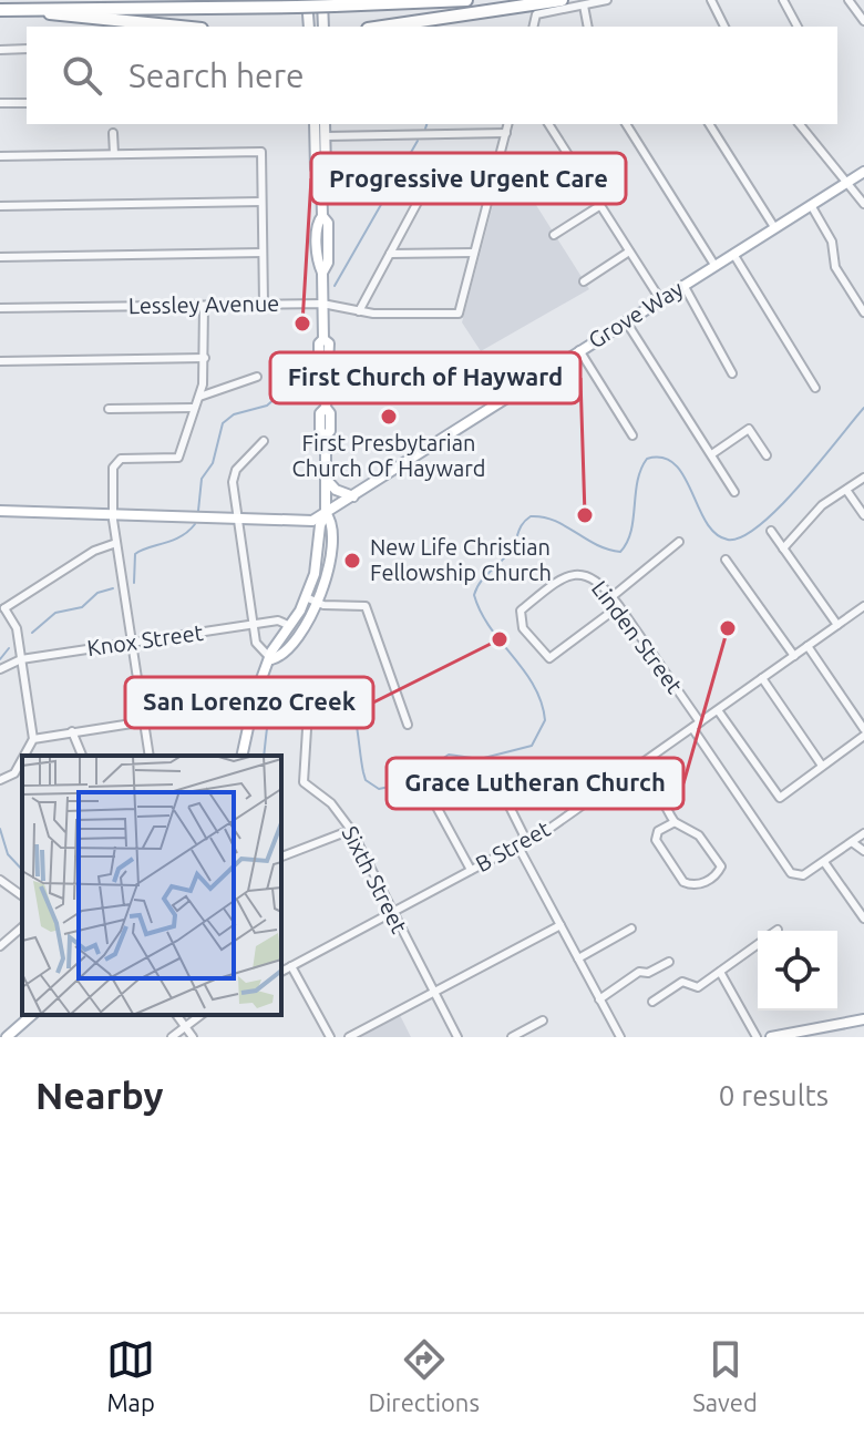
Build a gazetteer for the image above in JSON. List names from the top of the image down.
{
  "streets": {
    "main road": ["Grove Way"],
    "street": [
      "Lessley Avenue",
      "Linden Street",
      "Knox Street",
      "B Street",
      "Sixth Street"
    ]
  },
  "crossings": [
    ["Linden Street", "B Street"],
    ["B Street", "Sixth Street"]
  ],
  "places": [
    "Progressive Urgent Care",
    "First Presbytarian Church Of Hayward",
    "First Church of Hayward",
    "New Life Christian Fellowship Church",
    "Grace Lutheran Church",
    "San Lorenzo Creek"
  ],
  "page": {
    "search": "Search here",
    "heading": ["Nearby", "0 results"],
    "nav": ["Map", "Directions", "Saved"]
  }
}
